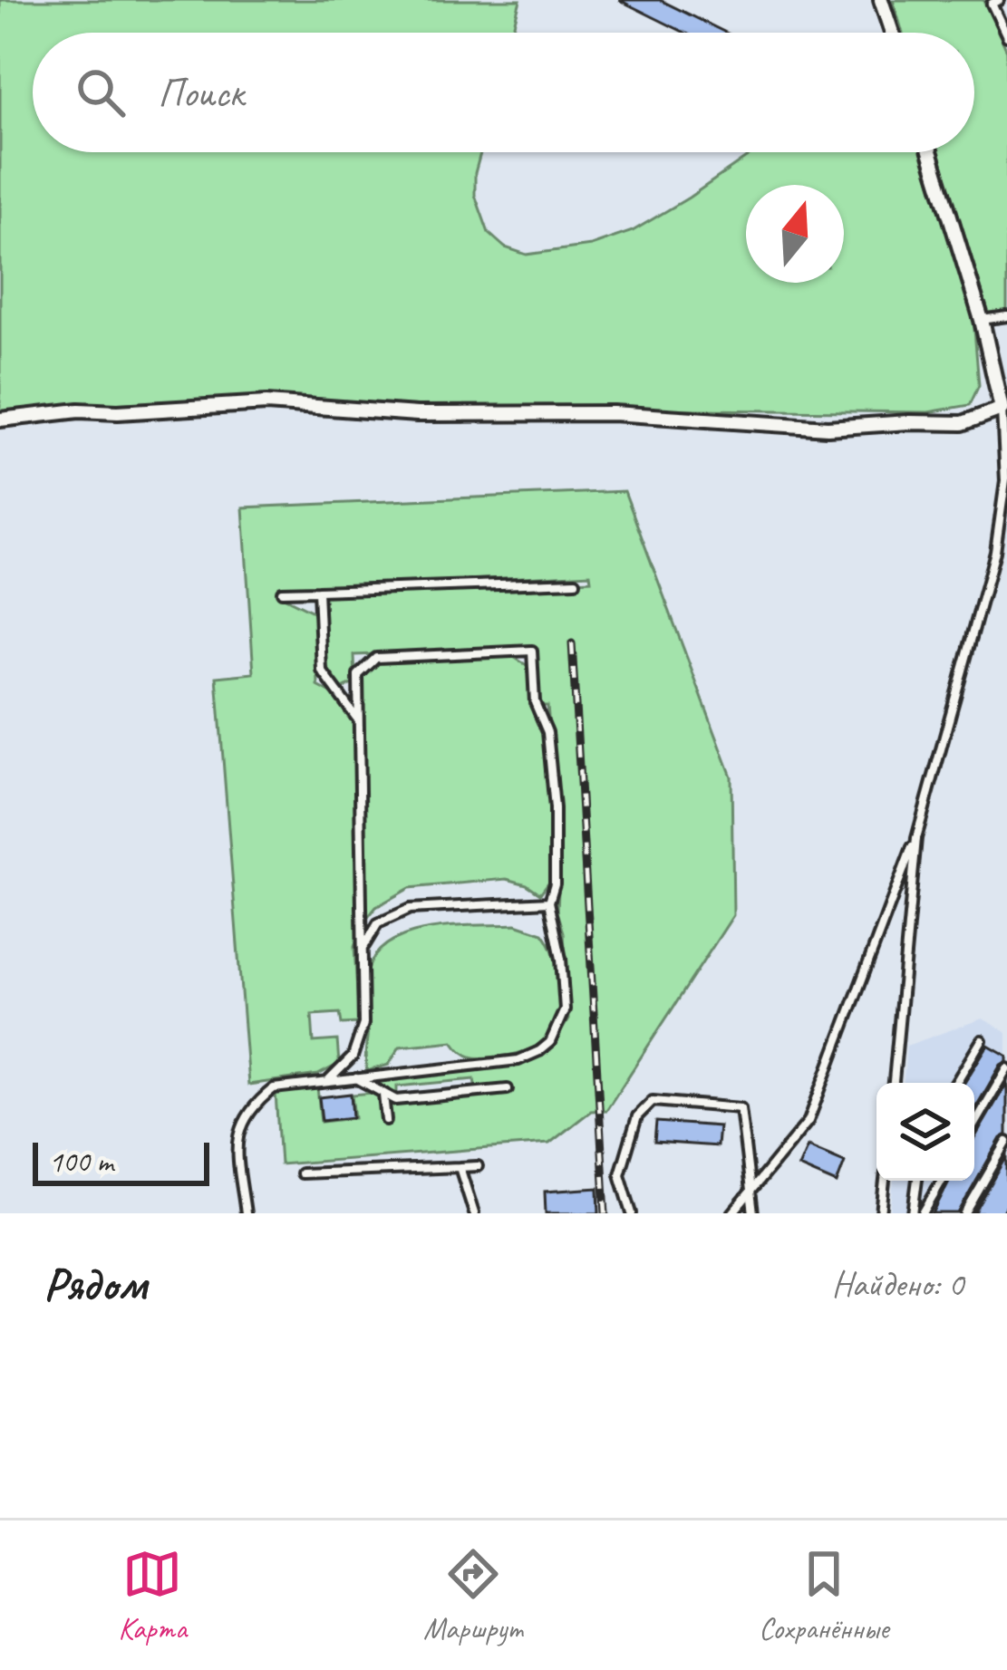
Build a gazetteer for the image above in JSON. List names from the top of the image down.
{
  "scale_bar": "100 m",
  "north": "top",
  "page": {
    "search": "Поиск",
    "scale": "100 m",
    "heading": ["Рядом", "Найдено: 0"],
    "nav": ["Карта", "Маршрут", "Сохранённые"]
  }
}
